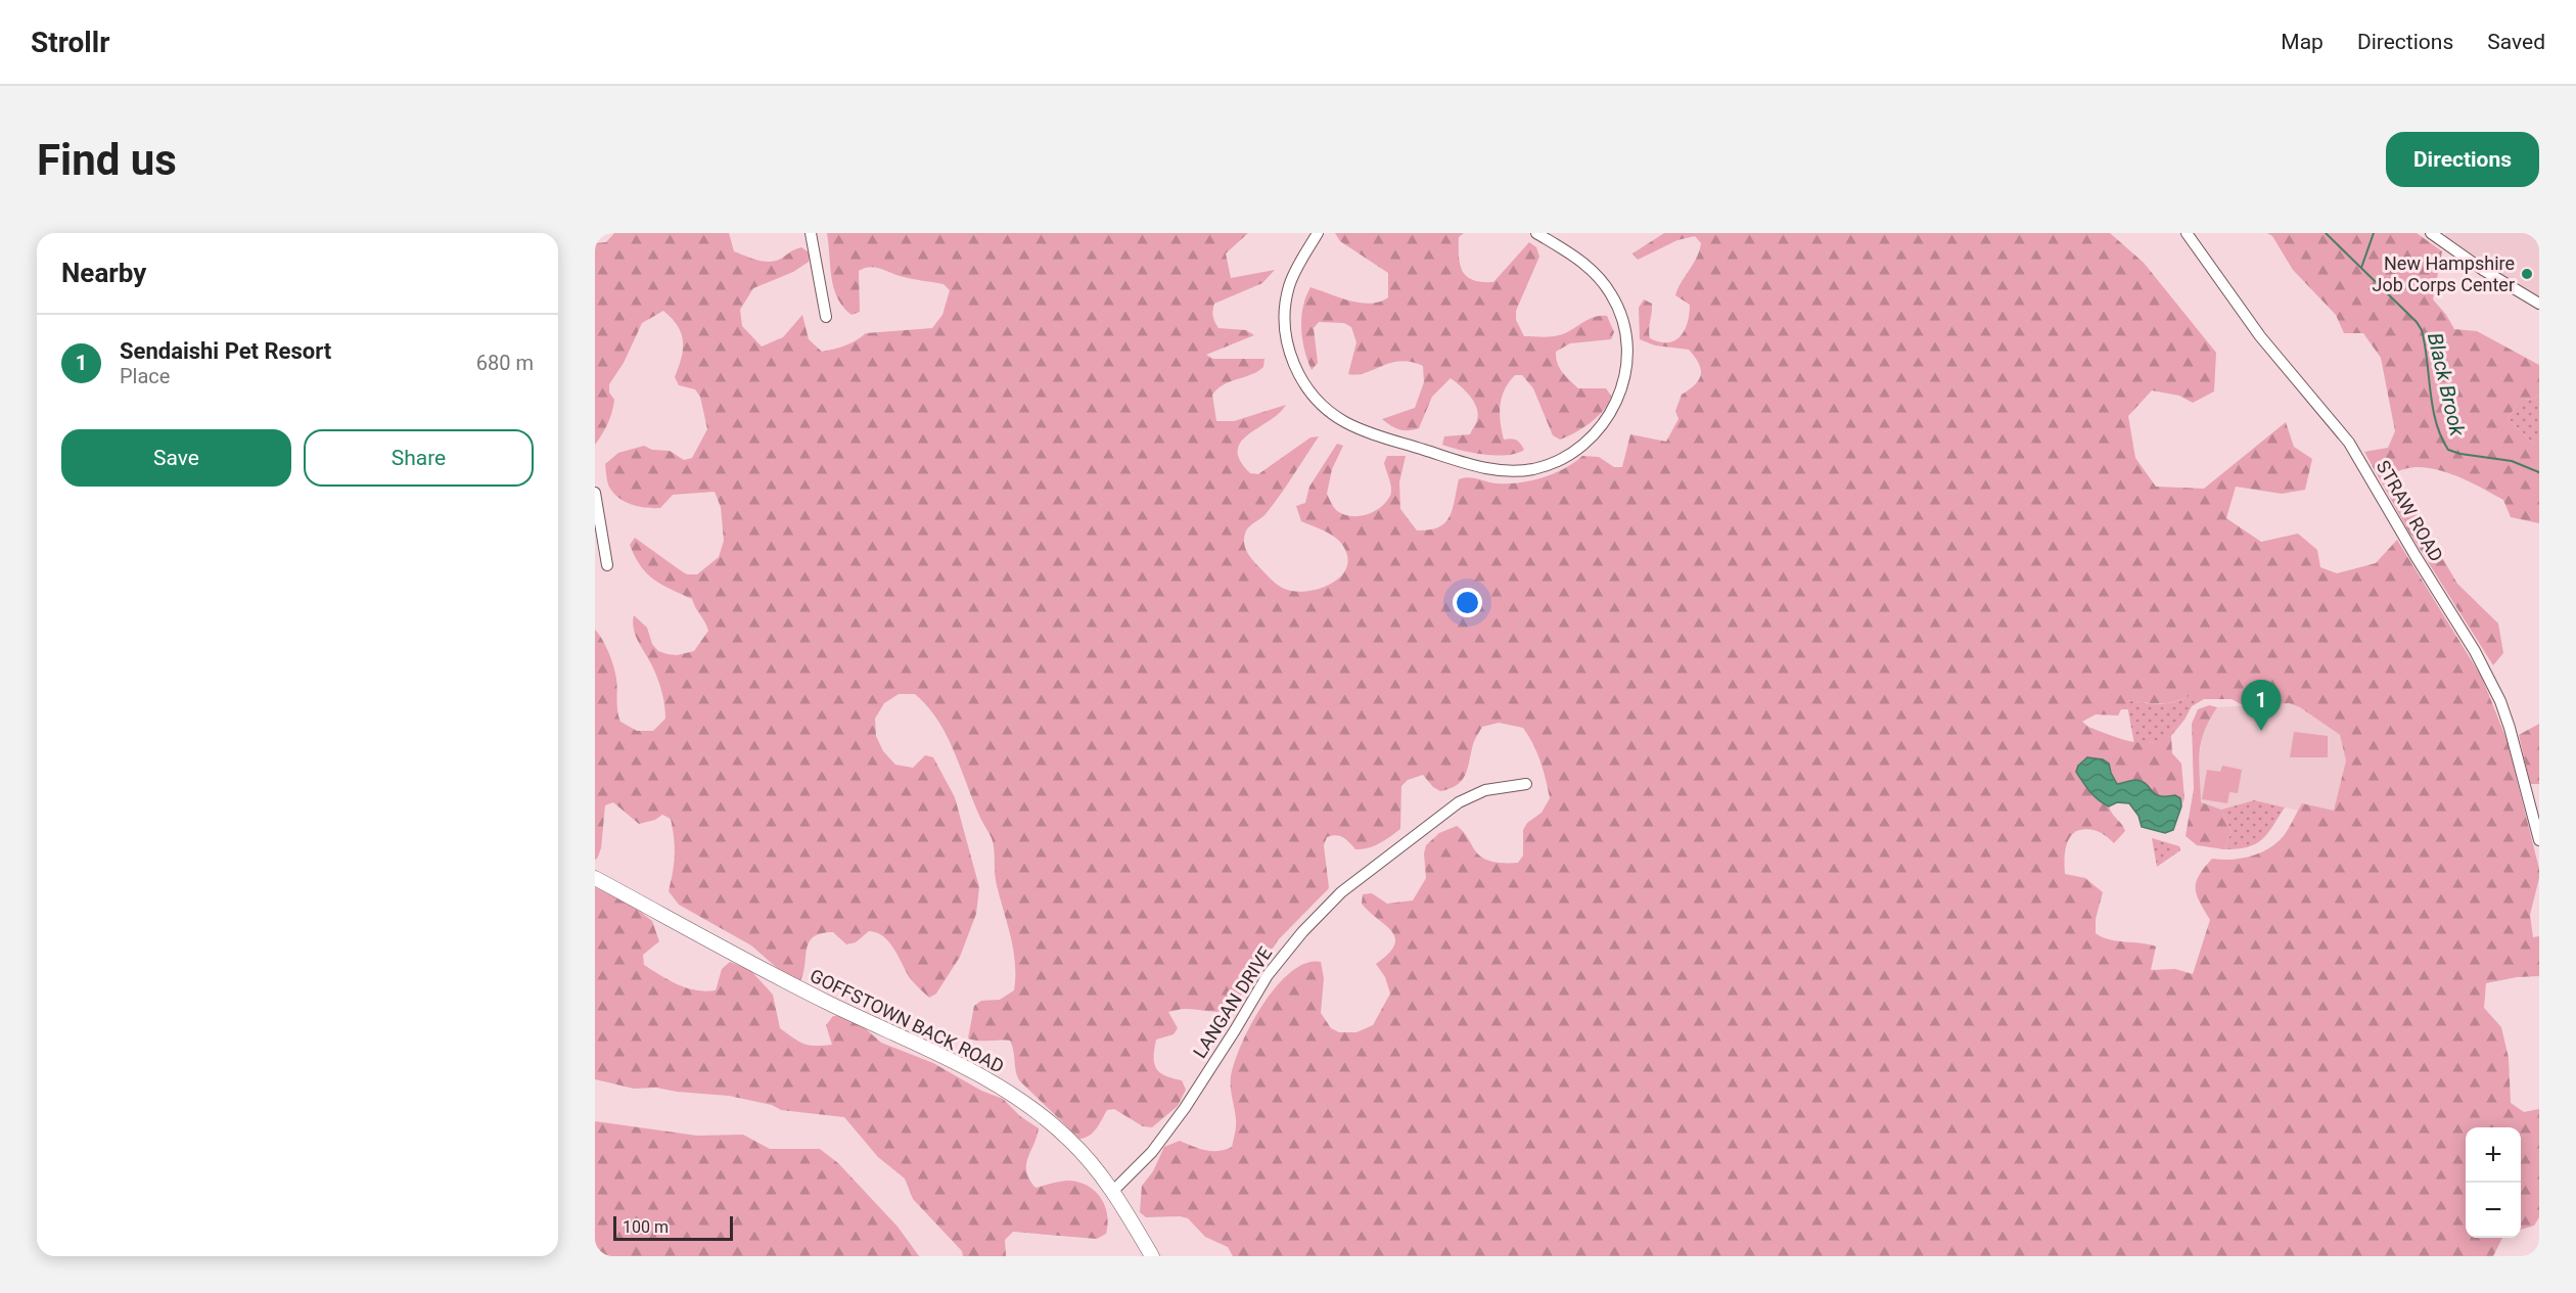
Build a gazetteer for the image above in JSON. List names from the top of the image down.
{
  "streets": {
    "main road": ["GOFFSTOWN BACK ROAD"],
    "street": ["STRAW ROAD", "LANGAN DRIVE"]
  },
  "crossings": [
    ["LANGAN DRIVE", "GOFFSTOWN BACK ROAD"]
  ],
  "water": ["Black Brook"],
  "places": ["New Hampshire Job Corps Center"],
  "scale_bar": "100 m",
  "page": {
    "header": "Strollr",
    "nav": ["Map", "Directions", "Saved"],
    "buttons": [
      "Directions",
      ["Save", "Share"]
    ],
    "title": "Find us",
    "heading": "Nearby",
    "list": [
      {
        "mark": "1",
        "name": "Sendaishi Pet Resort",
        "note": "Place",
        "value": "680 m"
      }
    ],
    "pins": "1",
    "map_buttons": ["+", "−"],
    "scale": "100 m"
  }
}
